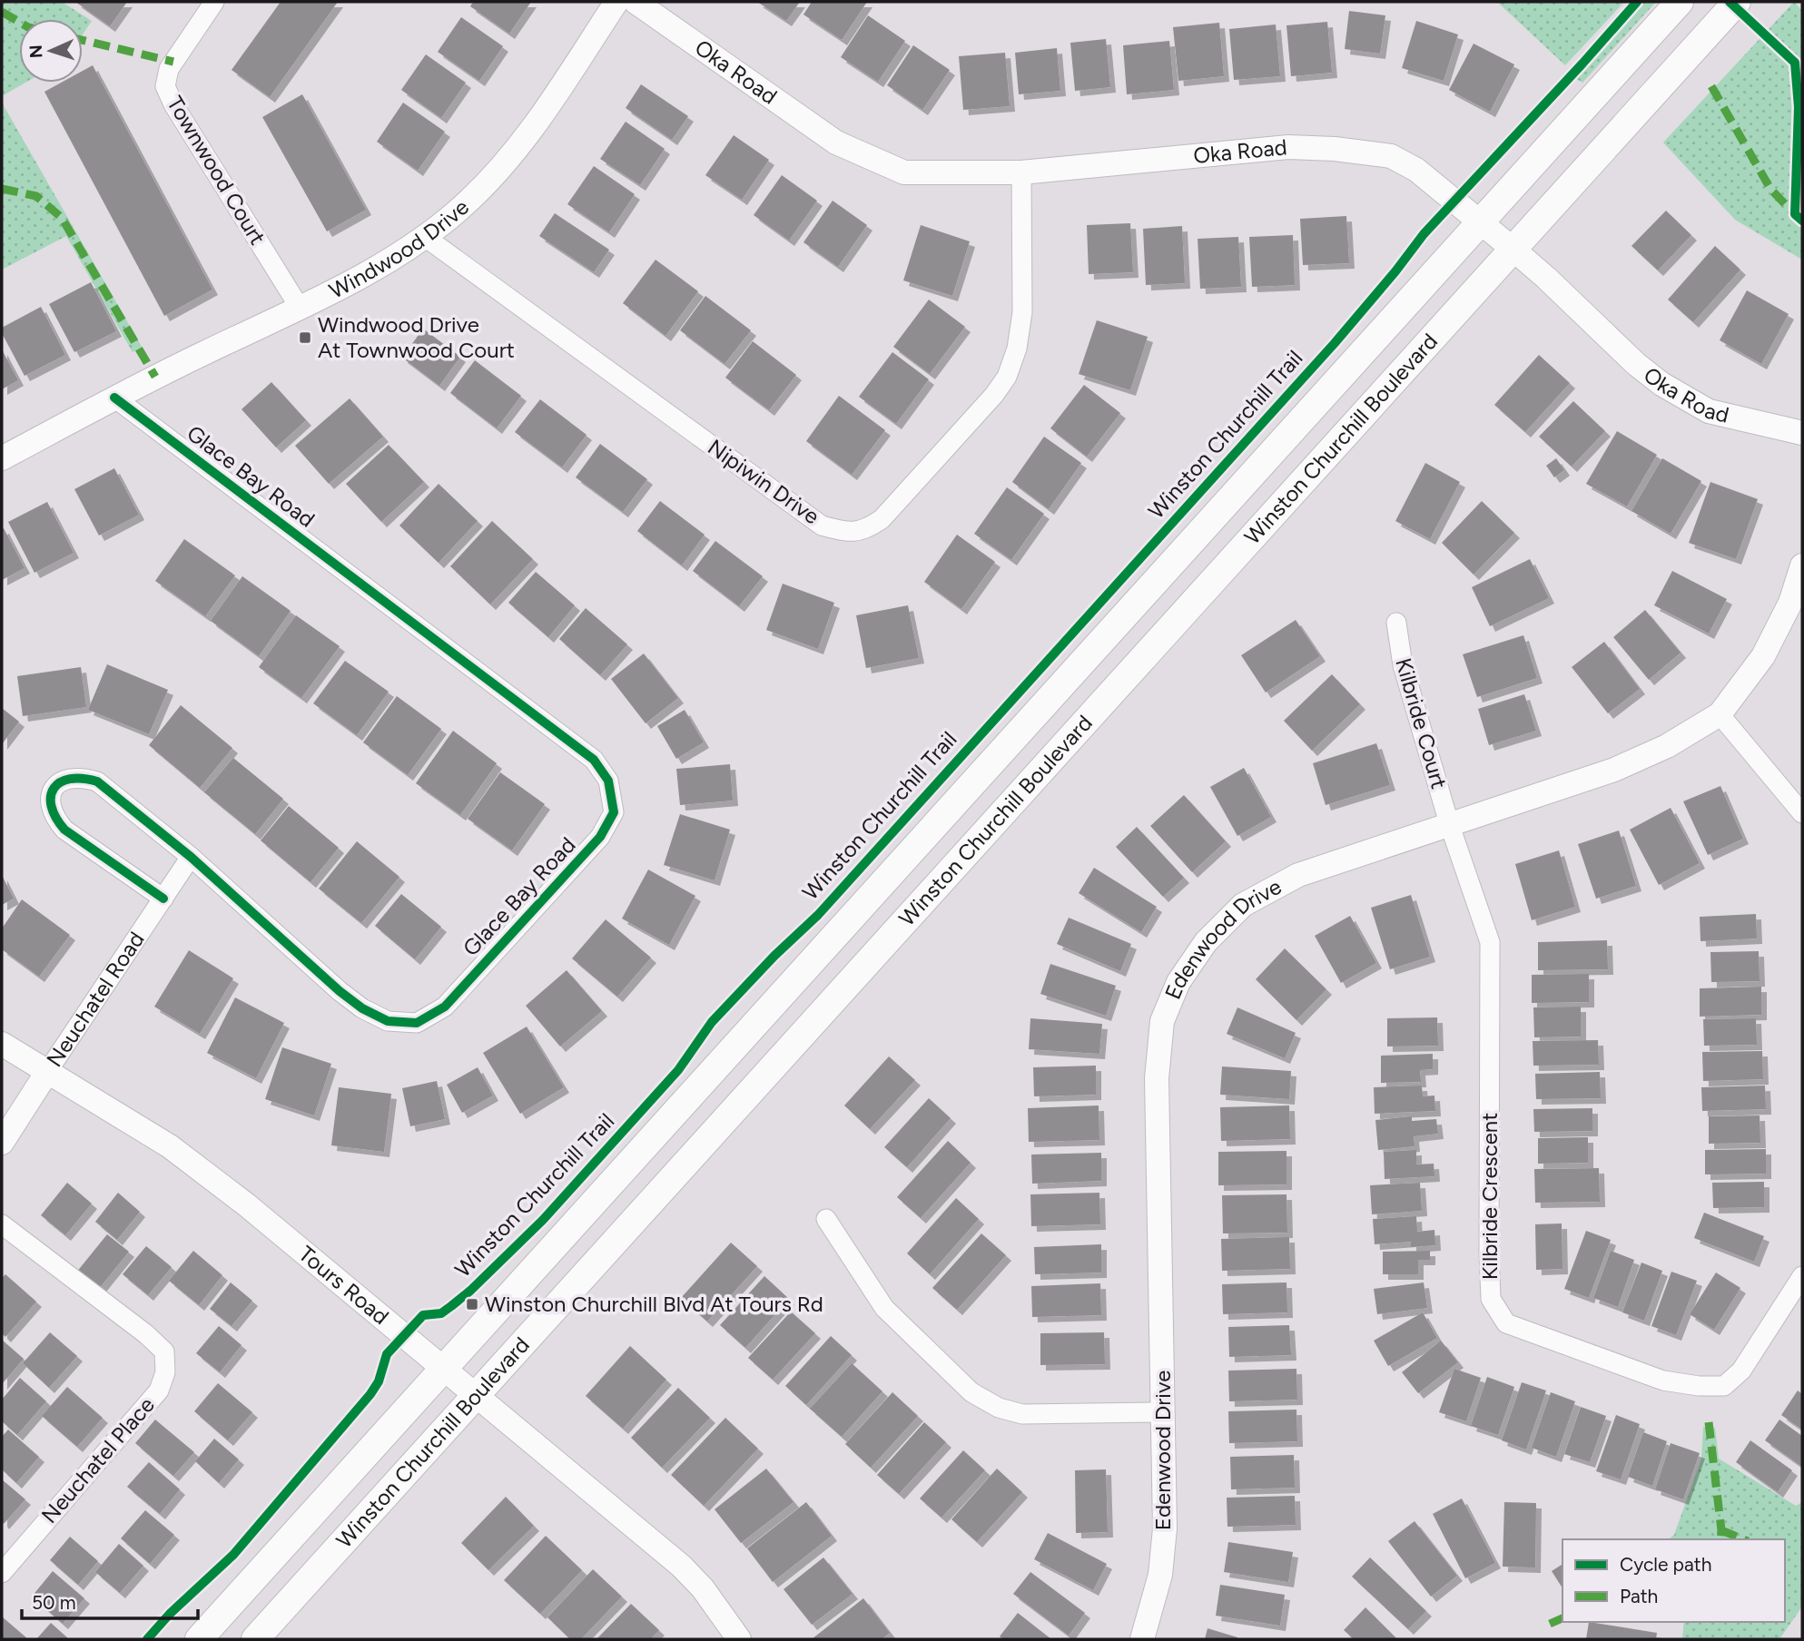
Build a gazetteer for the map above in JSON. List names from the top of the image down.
{
  "streets": {
    "main road": ["Winston Churchill Boulevard"],
    "street": [
      "Oka Road",
      "Townwood Court",
      "Windwood Drive",
      "Glace Bay Road",
      "Nipiwin Drive",
      "Kilbride Court",
      "Edenwood Drive",
      "Neuchatel Road",
      "Kilbride Crescent",
      "Tours Road",
      "Neuchatel Place"
    ],
    "cycle path": ["Winston Churchill Trail"]
  },
  "crossings": [
    ["Oka Road", "Winston Churchill Boulevard"],
    ["Oka Road", "Nipiwin Drive"],
    ["Townwood Court", "Windwood Drive"],
    ["Windwood Drive", "Glace Bay Road"],
    ["Windwood Drive", "Nipiwin Drive"],
    ["Winston Churchill Boulevard", "Tours Road"],
    ["Glace Bay Road", "Neuchatel Road"],
    ["Kilbride Court", "Edenwood Drive"],
    ["Kilbride Court", "Kilbride Crescent"],
    ["Edenwood Drive", "Kilbride Crescent"],
    ["Neuchatel Road", "Tours Road"]
  ],
  "places": {
    "transit": ["Windwood Drive At Townwood Court", "Winston Churchill Blvd At Tours Rd"]
  },
  "legend": ["Cycle path", "Path"],
  "scale_bar": "50 m",
  "north": "left"
}
